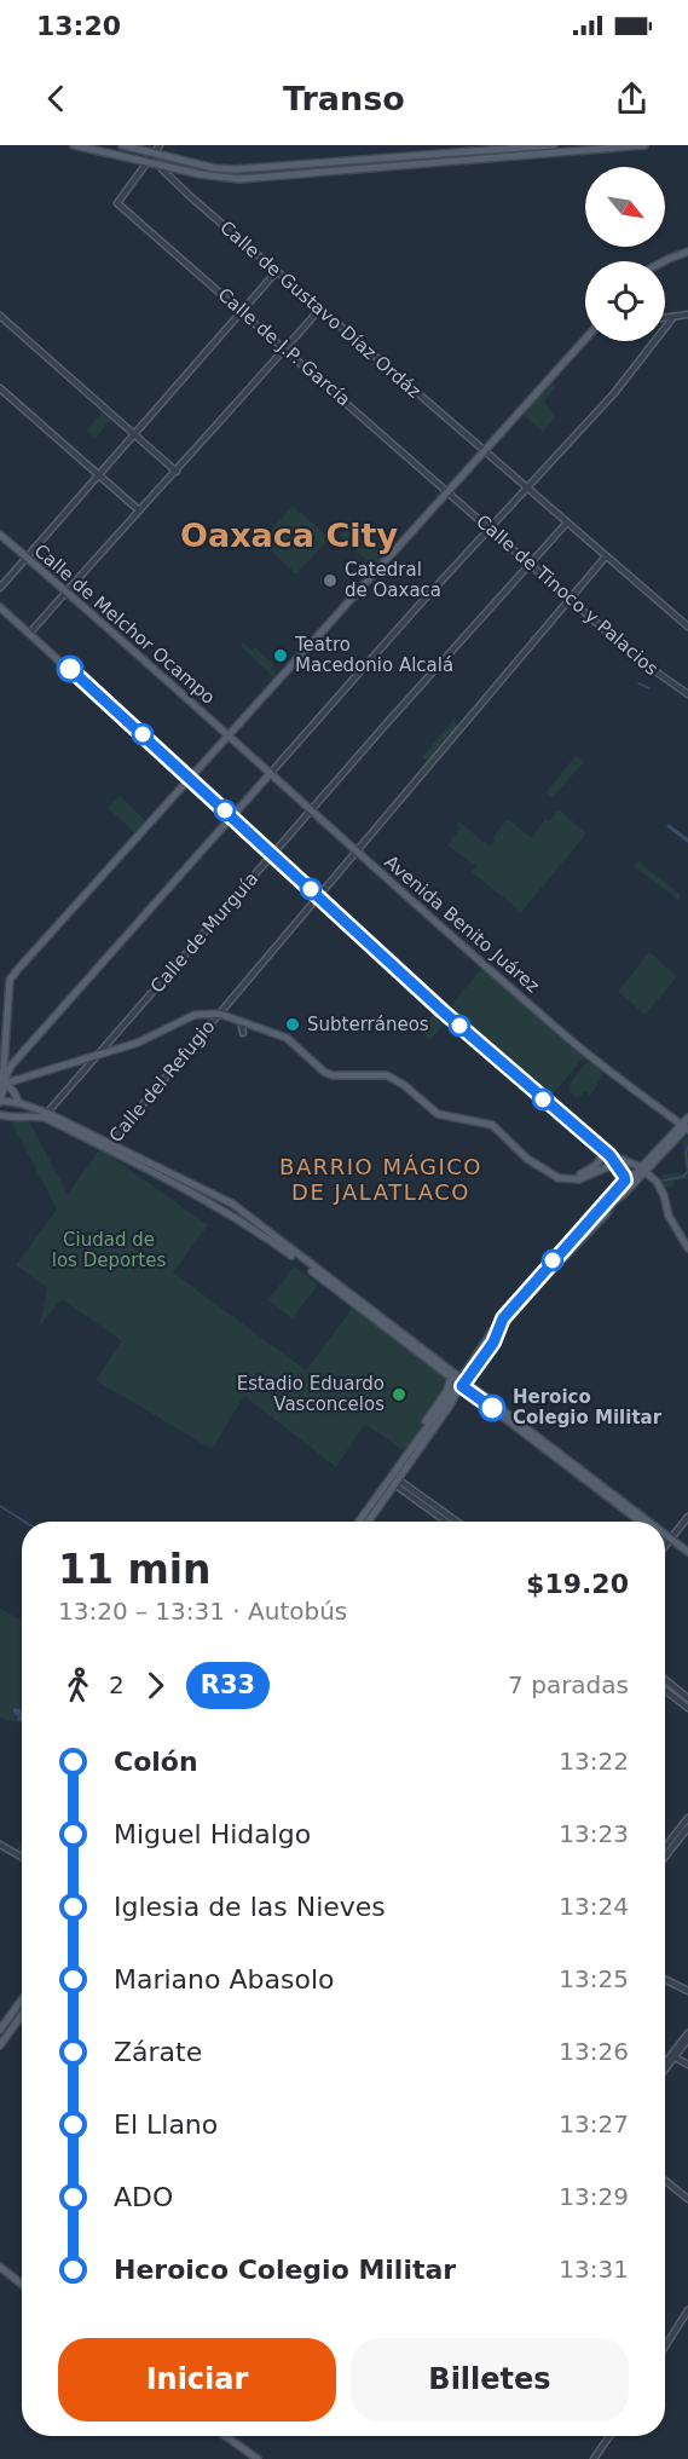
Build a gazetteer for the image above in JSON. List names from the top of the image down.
{
  "streets": {
    "main road": ["Calle de Melchor Ocampo", "Avenida Benito Juárez"],
    "street": [
      "Calle de Gustavo Díaz Ordáz",
      "Calle de J.P. García",
      "Calle de Tinoco y Palacios",
      "Calle de Murguía",
      "Calle del Refugio"
    ]
  },
  "crossings": [
    ["Calle de Gustavo Díaz Ordáz", "Calle de Murguía"],
    ["Calle de Gustavo Díaz Ordáz", "Calle del Refugio"],
    ["Calle de J.P. García", "Calle de Tinoco y Palacios"],
    ["Calle de Tinoco y Palacios", "Calle de Murguía"],
    ["Calle de Tinoco y Palacios", "Calle del Refugio"],
    ["Calle de Melchor Ocampo", "Avenida Benito Juárez"],
    ["Avenida Benito Juárez", "Calle de Murguía"],
    ["Avenida Benito Juárez", "Calle del Refugio"]
  ],
  "districts": ["Oaxaca City", "BARRIO MÁGICO DE JALATLACO"],
  "parks": ["Ciudad de los Deportes"],
  "places": [
    "Catedral de Oaxaca",
    "Teatro Macedonio Alcalá",
    "Subterráneos",
    "Estadio Eduardo Vasconcelos",
    "Heroico Colegio Militar"
  ],
  "lines": ["bus line R33"],
  "north": "bottom right",
  "page": {
    "status": "13:20",
    "header": "Transo",
    "heading": ["11 min", "13:20 – 13:31 · Autobús", "$19.20"],
    "legs": ["2", "R33", "7 paradas"],
    "list": [
      {
        "name": "Colón",
        "value": "13:22"
      },
      {
        "name": "Miguel Hidalgo",
        "value": "13:23"
      },
      {
        "name": "Iglesia de las Nieves",
        "value": "13:24"
      },
      {
        "name": "Mariano Abasolo",
        "value": "13:25"
      },
      {
        "name": "Zárate",
        "value": "13:26"
      },
      {
        "name": "El Llano",
        "value": "13:27"
      },
      {
        "name": "ADO",
        "value": "13:29"
      },
      {
        "name": "Heroico Colegio Militar",
        "value": "13:31"
      }
    ],
    "buttons": ["Iniciar", "Billetes"]
  }
}
